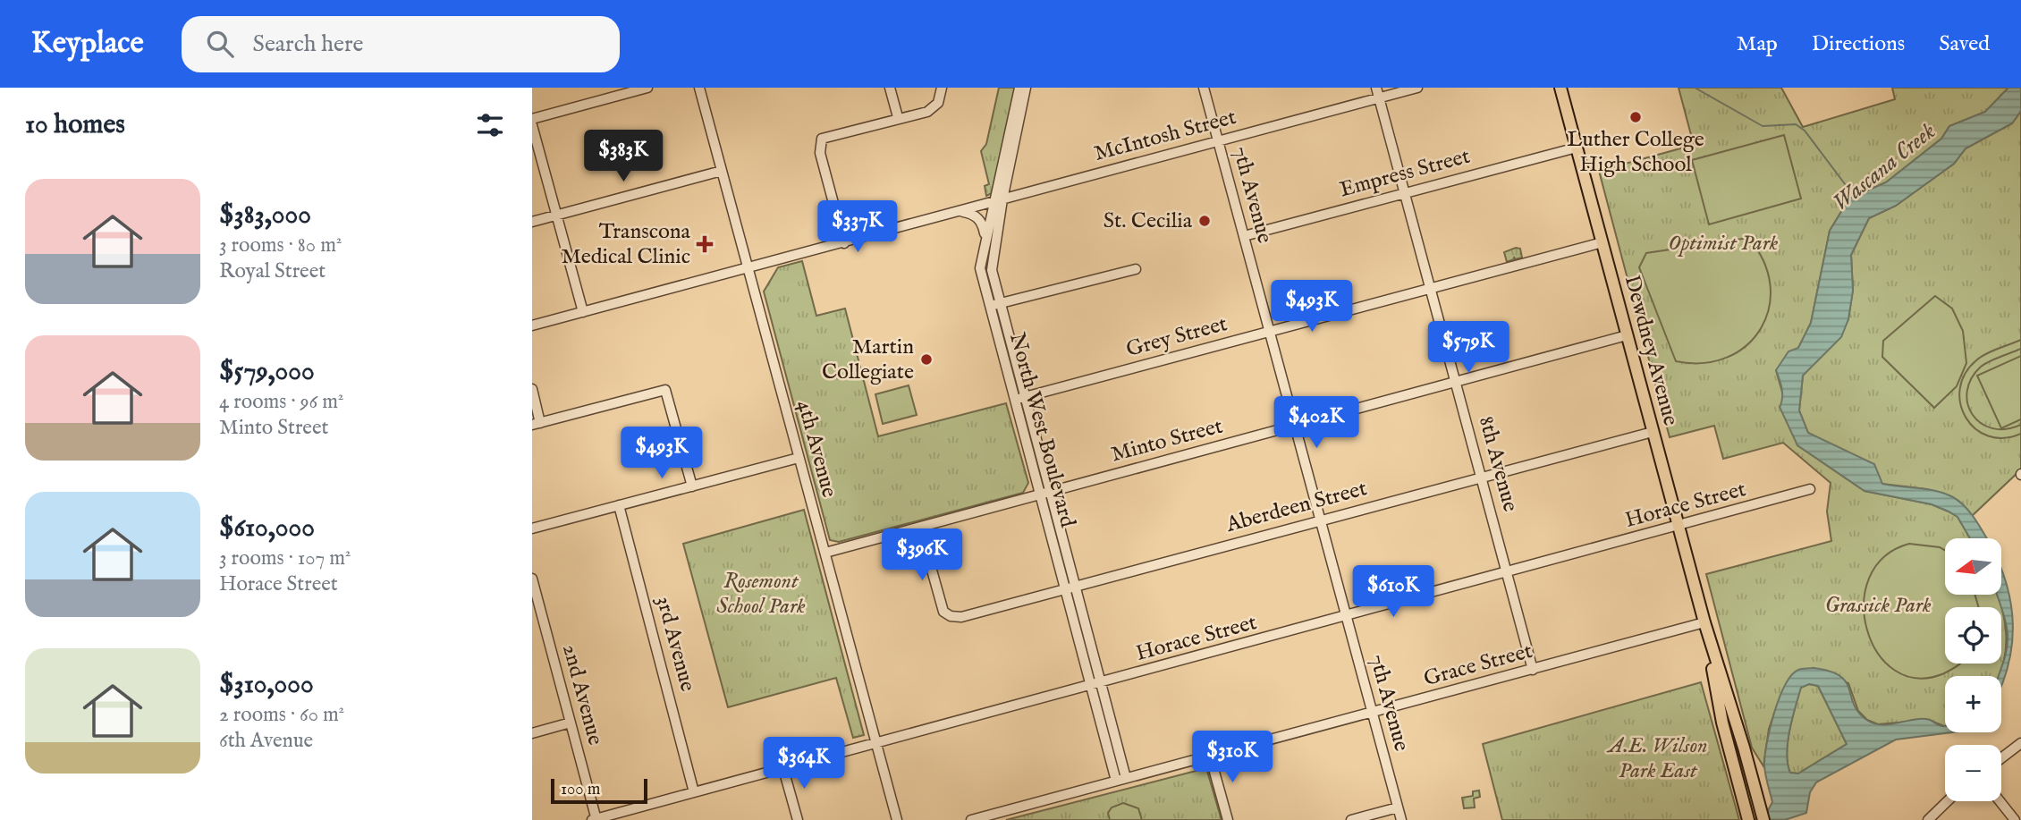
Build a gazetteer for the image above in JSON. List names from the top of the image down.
{
  "streets": {
    "main road": ["Dewdney Avenue"],
    "street": [
      "McIntosh Street",
      "Empress Street",
      "7th Avenue",
      "Grey Street",
      "North West Boulevard",
      "Minto Street",
      "4th Avenue",
      "8th Avenue",
      "Horace Street",
      "Aberdeen Street",
      "3rd Avenue",
      "Grace Street",
      "2nd Avenue"
    ]
  },
  "crossings": [
    ["McIntosh Street", "7th Avenue"],
    ["McIntosh Street", "North West Boulevard"],
    ["McIntosh Street", "4th Avenue"],
    ["McIntosh Street", "8th Avenue"],
    ["Empress Street", "7th Avenue"],
    ["Empress Street", "Dewdney Avenue"],
    ["Empress Street", "8th Avenue"],
    ["7th Avenue", "Grey Street"],
    ["7th Avenue", "Minto Street"],
    ["7th Avenue", "Horace Street"],
    ["7th Avenue", "Aberdeen Street"],
    ["7th Avenue", "Grace Street"],
    ["Grey Street", "Dewdney Avenue"],
    ["Grey Street", "North West Boulevard"],
    ["Grey Street", "8th Avenue"],
    ["Dewdney Avenue", "Minto Street"],
    ["Dewdney Avenue", "Horace Street"],
    ["Dewdney Avenue", "Aberdeen Street"],
    ["Dewdney Avenue", "Grace Street"],
    ["North West Boulevard", "Minto Street"],
    ["North West Boulevard", "Horace Street"],
    ["North West Boulevard", "Aberdeen Street"],
    ["North West Boulevard", "Grace Street"],
    ["Minto Street", "4th Avenue"],
    ["Minto Street", "8th Avenue"],
    ["Minto Street", "Aberdeen Street"],
    ["4th Avenue", "Horace Street"],
    ["8th Avenue", "Horace Street"],
    ["8th Avenue", "Aberdeen Street"],
    ["8th Avenue", "Grace Street"],
    ["Horace Street", "3rd Avenue"],
    ["Horace Street", "2nd Avenue"]
  ],
  "water": ["Wascana Creek"],
  "parks": [
    "Optimist Park",
    "Rosemont School Park",
    "Grassick Park",
    "A.E. Wilson Park East"
  ],
  "places": {
    "other": ["Luther College High School", "St. Cecilia", "Martin Collegiate"],
    "health": ["Transcona Medical Clinic"]
  },
  "scale_bar": "100 m",
  "north": "left",
  "page": {
    "header": "Keyplace",
    "search": "Search here",
    "nav": ["Map", "Directions", "Saved"],
    "heading": "10 homes",
    "price": [
      "$383K",
      "$337K",
      "$493K",
      "$579K",
      "$402K",
      "$493K",
      "$396K",
      "$610K",
      "$310K",
      "$364K"
    ],
    "list": [
      {
        "name": "$383,000",
        "note": "3 rooms · 80 m² · Royal Street"
      },
      {
        "name": "$579,000",
        "note": "4 rooms · 96 m² · Minto Street"
      },
      {
        "name": "$610,000",
        "note": "3 rooms · 107 m² · Horace Street"
      },
      {
        "name": "$310,000",
        "note": "2 rooms · 60 m² · 6th Avenue"
      }
    ],
    "map_buttons": ["+", "−"],
    "scale": "100 m"
  }
}
